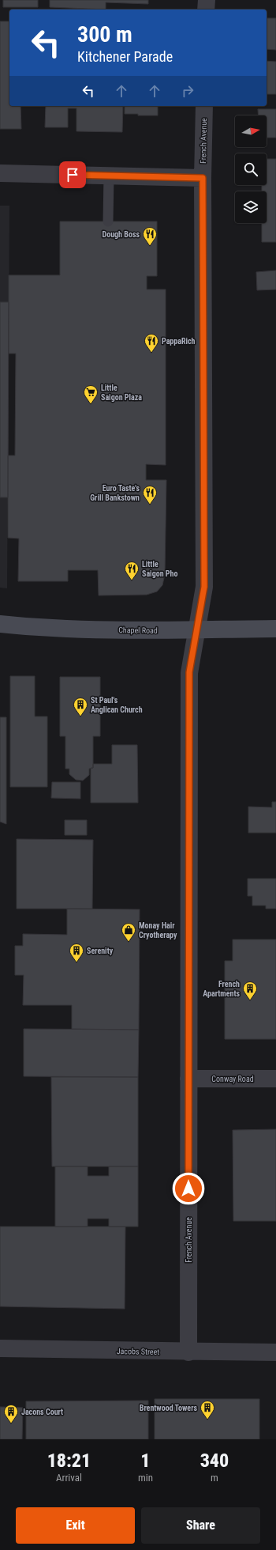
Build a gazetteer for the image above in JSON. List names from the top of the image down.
{
  "streets": {
    "main road": ["Chapel Road"],
    "street": ["French Avenue", "Conway Road", "Jacobs Street"]
  },
  "crossings": [
    ["French Avenue", "Chapel Road"],
    ["French Avenue", "Conway Road"],
    ["French Avenue", "Jacobs Street"]
  ],
  "places": {
    "restaurant": [
      "Dough Boss",
      "PappaRich",
      "Euro Taste's Grill Bankstown",
      "Little Saigon Pho"
    ],
    "supermarket": ["Little Saigon Plaza"],
    "building": [
      "St Paul's Anglican Church",
      "Serenity",
      "French Apartments",
      "Brentwood Towers",
      "Jacons Court"
    ],
    "shop": ["Monay Hair Cryotherapy"]
  },
  "north": "right",
  "page": {
    "turn": ["300 m", "Kitchener Parade"],
    "eta": [
      "18:21",
      "Arrival",
      "1",
      "min",
      "340",
      "m"
    ],
    "buttons": ["Exit", "Share"]
  }
}
